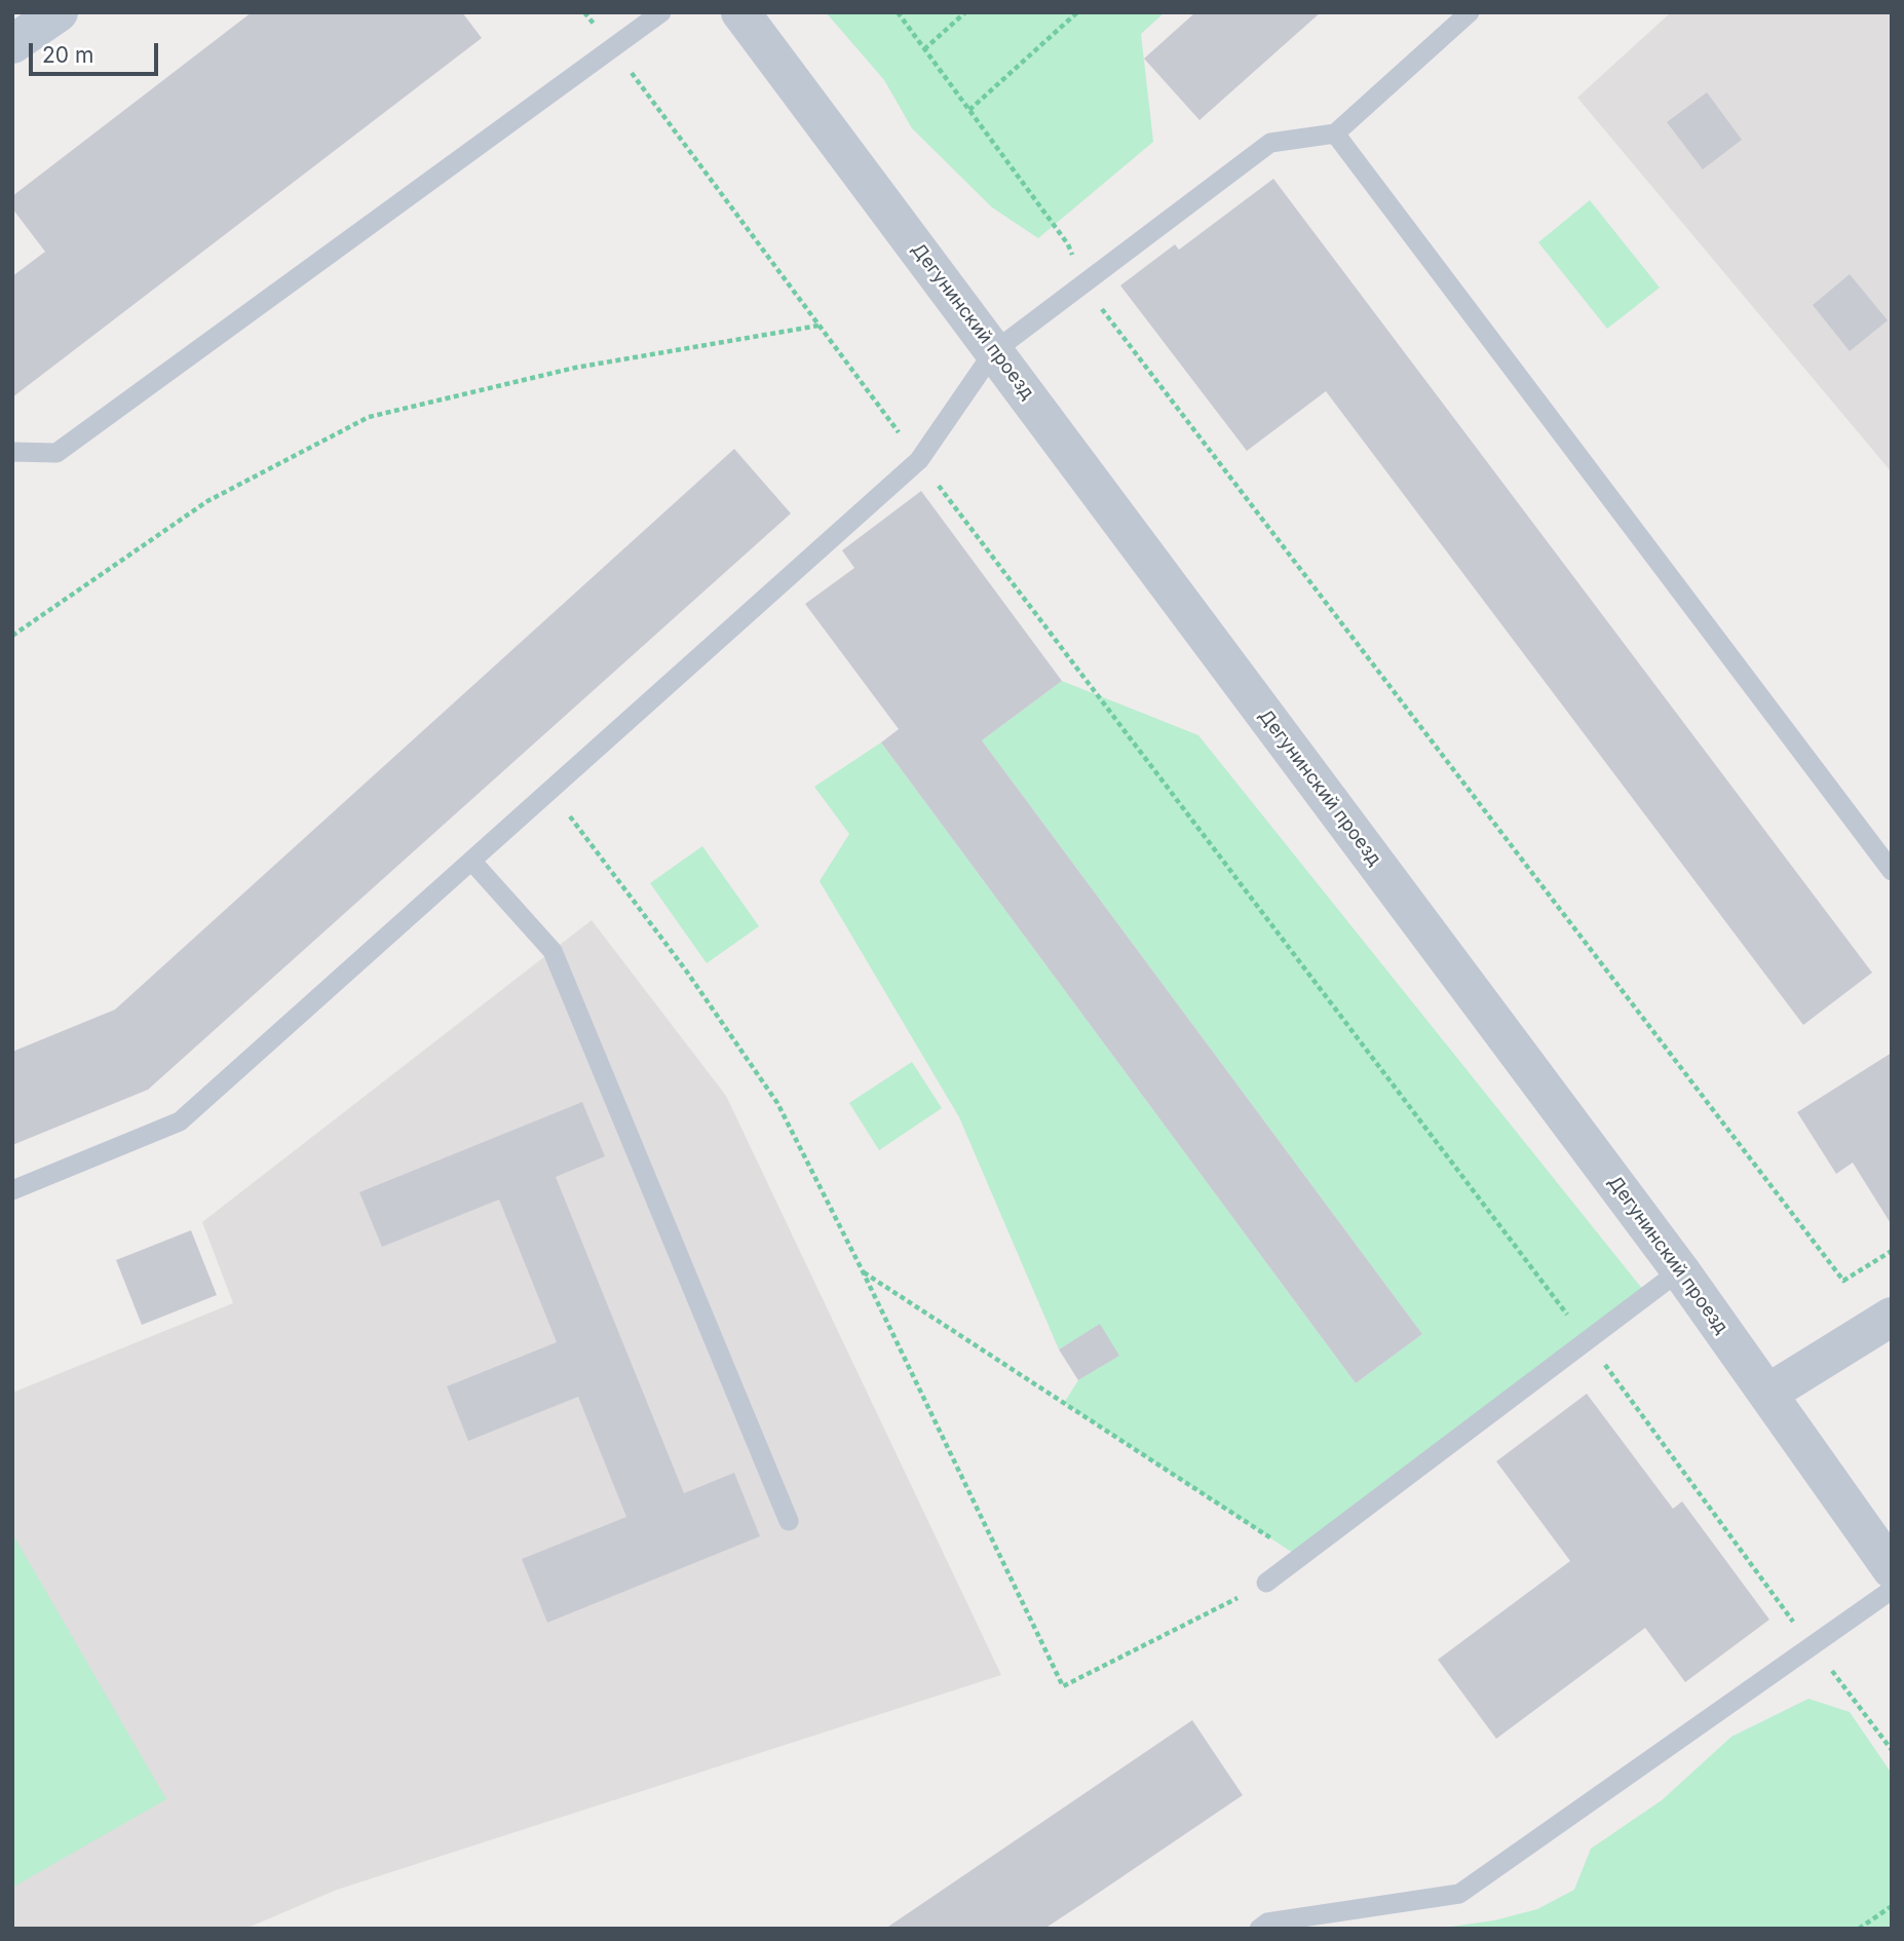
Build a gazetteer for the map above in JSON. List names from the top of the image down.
{
  "streets": {
    "street": ["Дегунинский проезд"]
  },
  "scale_bar": "20 m"
}
